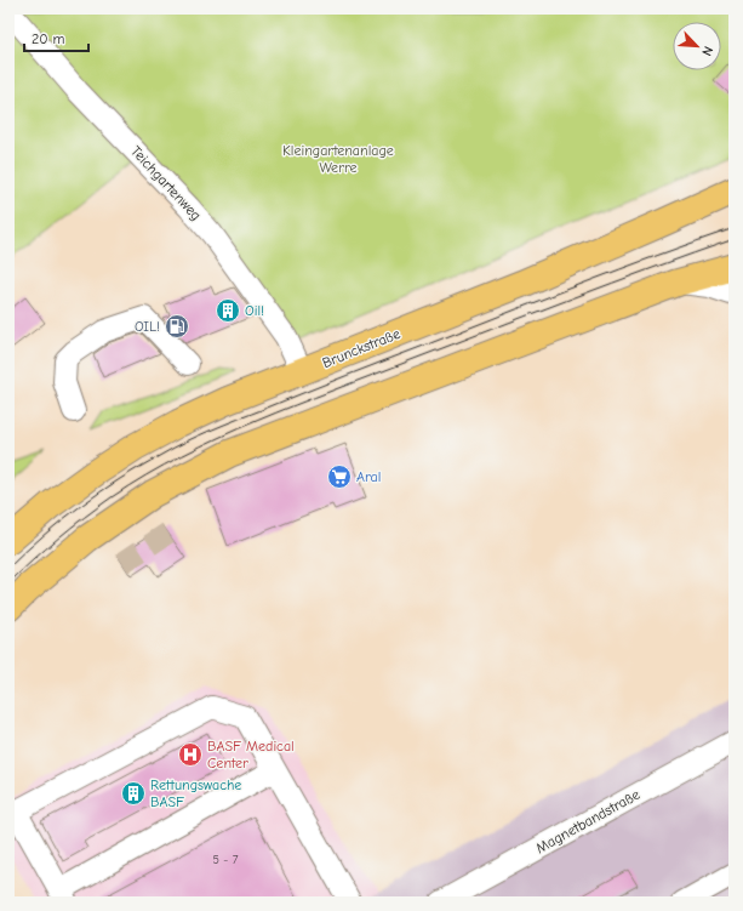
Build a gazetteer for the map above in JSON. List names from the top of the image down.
{
  "streets": {
    "main road": ["Brunckstraße"],
    "street": ["Teichgartenweg", "Magnetbandstraße"]
  },
  "crossings": [
    ["Teichgartenweg", "Brunckstraße"]
  ],
  "parks": ["Kleingartenanlage Werre"],
  "places": {
    "building": ["Oil!", "Rettungswache BASF"],
    "fuel station": ["OIL!"],
    "supermarket": ["Aral"],
    "hospital": ["BASF Medical Center"]
  },
  "house_numbers": ["5 - 7"],
  "scale_bar": "20 m",
  "north": "bottom right"
}
